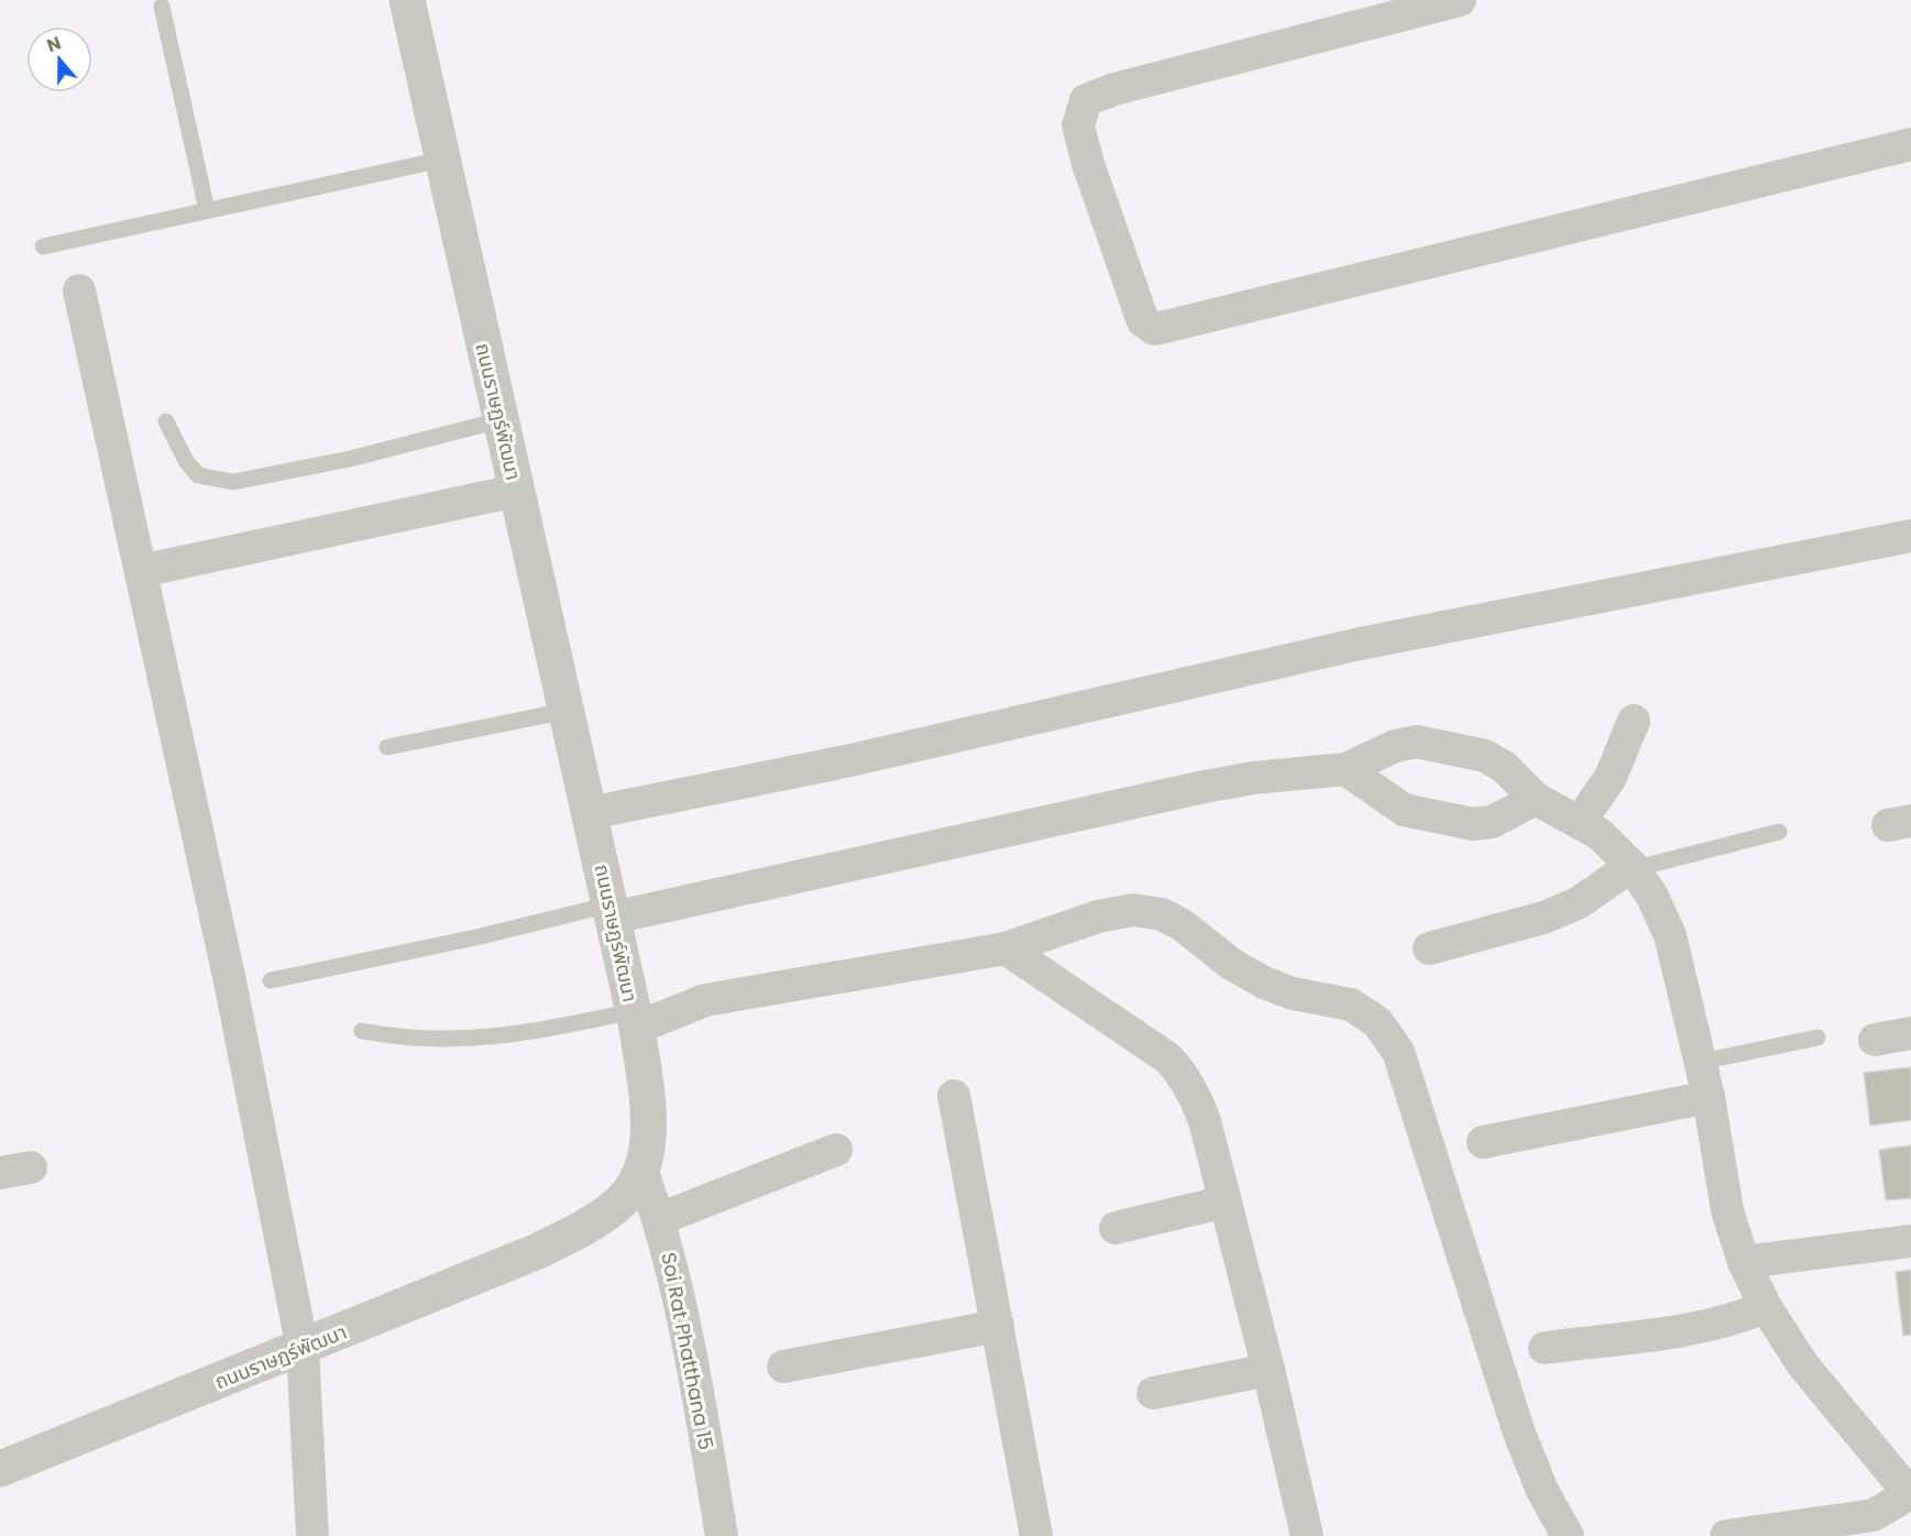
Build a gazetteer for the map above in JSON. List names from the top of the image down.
{
  "streets": {
    "street": ["ถนนราษฏร์พัฒนา", "Soi Rat Phatthana 15"]
  },
  "crossings": [
    ["ถนนราษฏร์พัฒนา", "Soi Rat Phatthana 15"]
  ],
  "north": "top"
}
